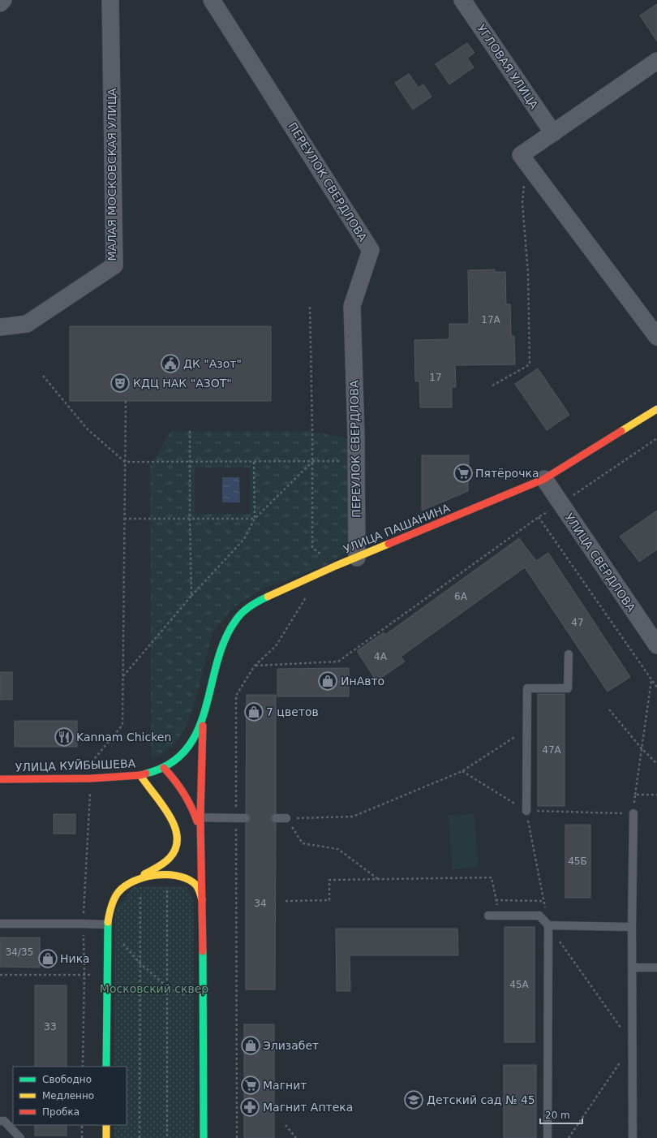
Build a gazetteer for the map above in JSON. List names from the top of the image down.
{
  "streets": {
    "main road": ["УЛИЦА ПАШАНИНА", "УЛИЦА КУЙБЫШЕВА"],
    "street": [
      "УГЛОВАЯ УЛИЦА",
      "МАЛАЯ МОСКОВСКАЯ УЛИЦА",
      "ПЕРЕУЛОК СВЕРДЛОВА",
      "УЛИЦА СВЕРДЛОВА"
    ]
  },
  "crossings": [
    ["ПЕРЕУЛОК СВЕРДЛОВА", "УЛИЦА ПАШАНИНА"],
    ["УЛИЦА ПАШАНИНА", "УЛИЦА СВЕРДЛОВА"],
    ["УЛИЦА ПАШАНИНА", "УЛИЦА КУЙБЫШЕВА"]
  ],
  "parks": ["Московский сквер"],
  "places": {
    "public building": ["ДК \"Азот\""],
    "theatre": ["КДЦ НАК \"АЗОТ\""],
    "supermarket": ["Пятёрочка", "Магнит"],
    "shop": [
      "ИнАвто",
      "7 цветов",
      "Ника",
      "Элизабет"
    ],
    "restaurant": ["Kannam Chicken"],
    "school or university": ["Детский сад № 45"],
    "pharmacy": ["Магнит Аптека"]
  },
  "house_numbers": [
    "17А",
    "17",
    "6А",
    "47",
    "4А",
    "47А",
    "45Б",
    "34",
    "34/35",
    "45А",
    "33"
  ],
  "legend": ["Свободно", "Медленно", "Пробка"],
  "scale_bar": "20 m"
}
